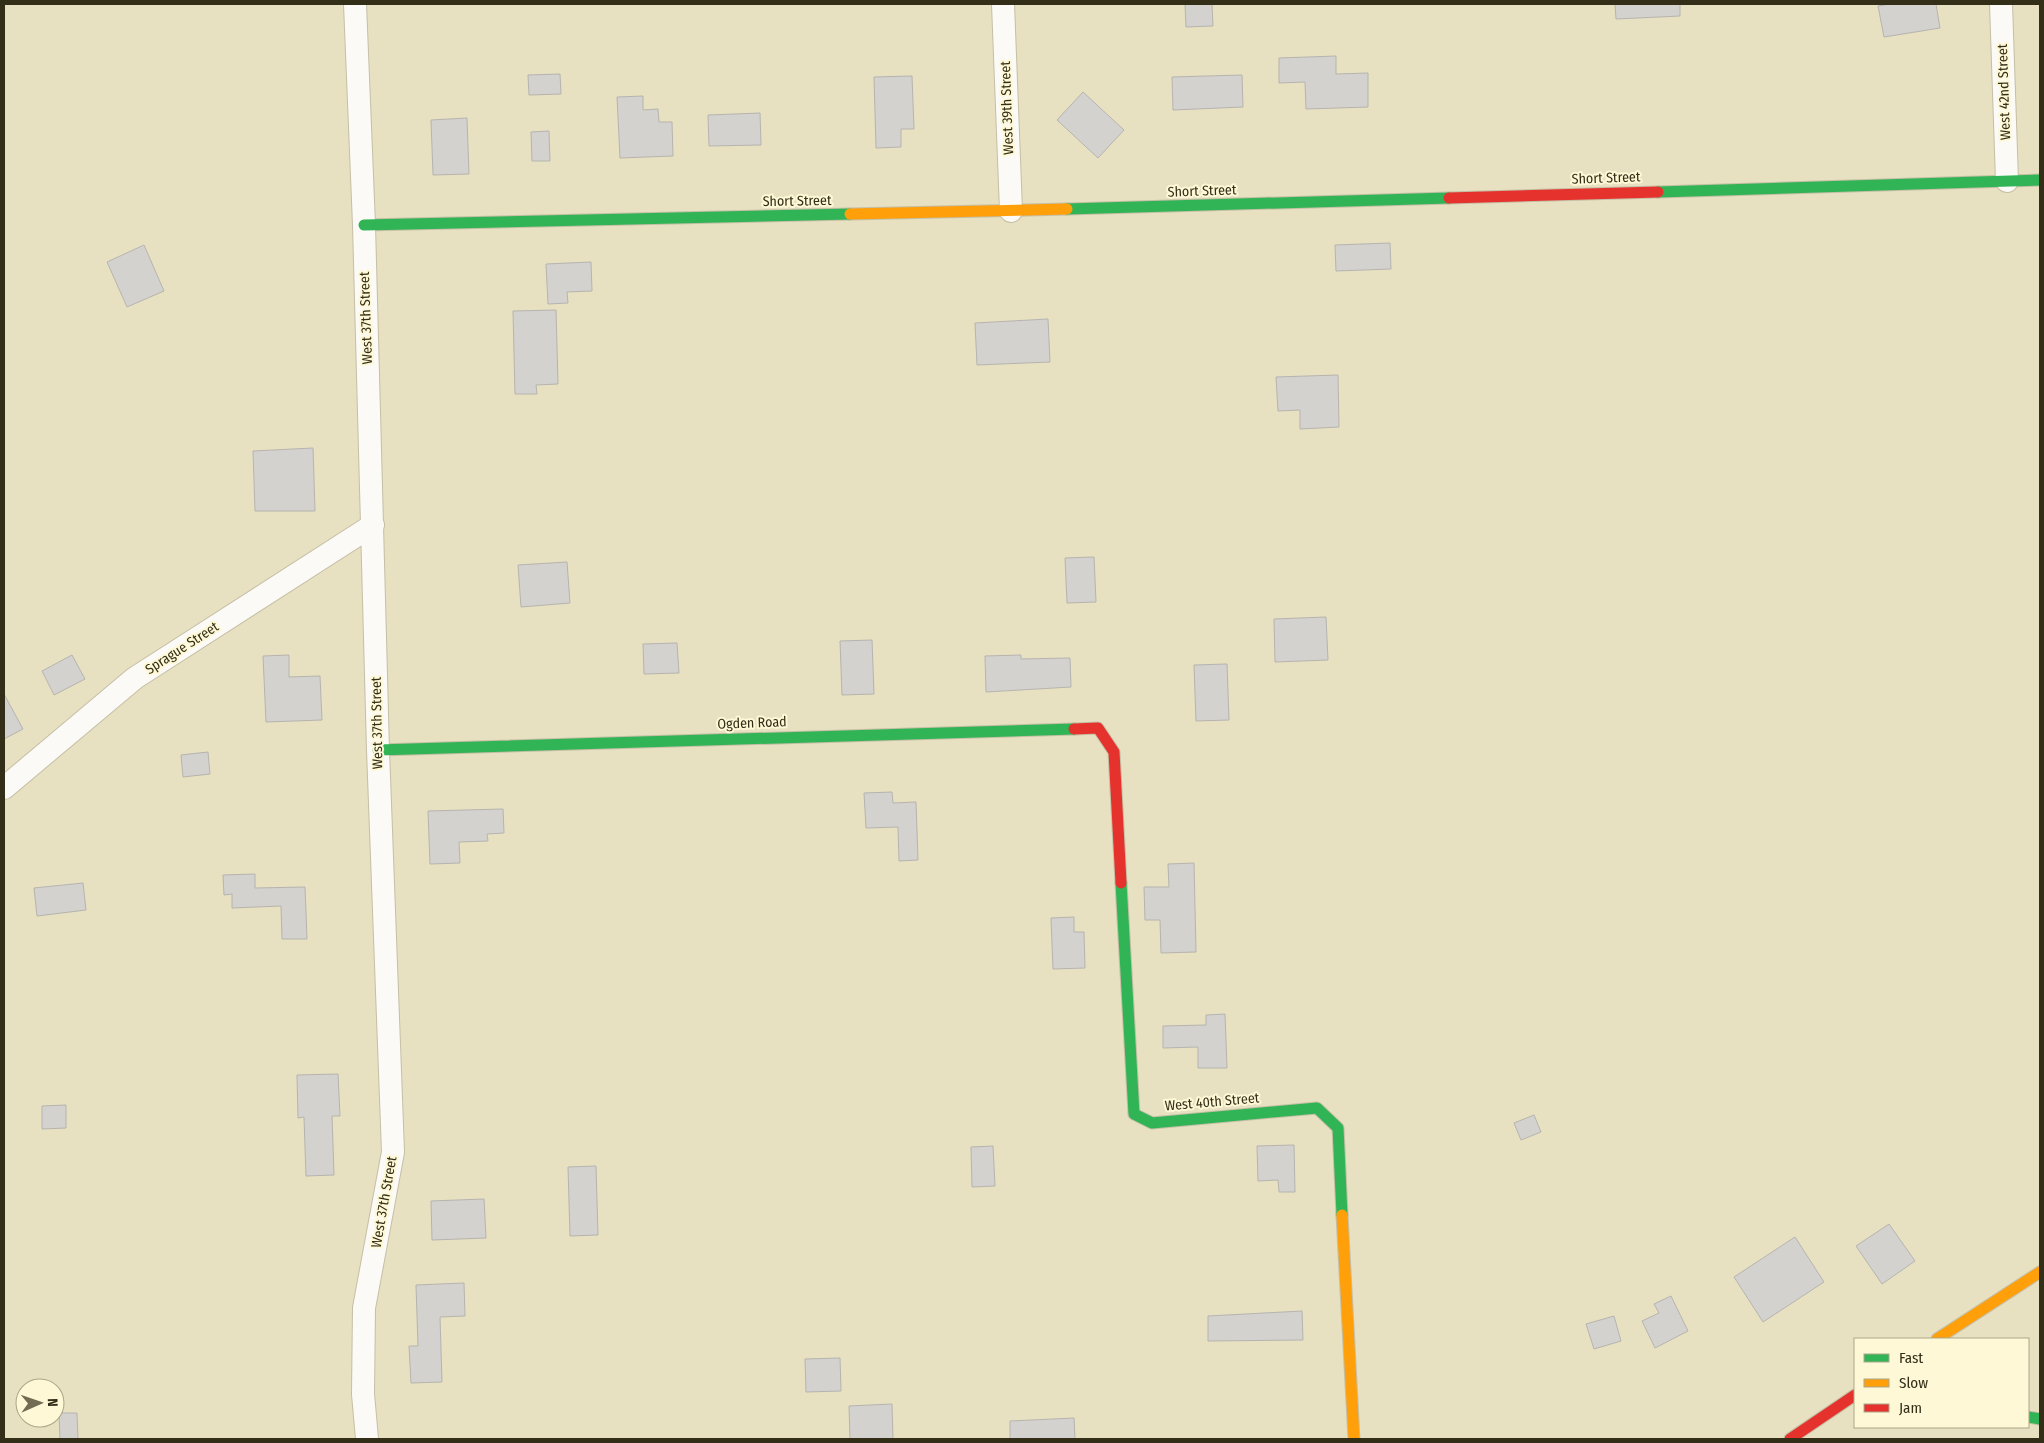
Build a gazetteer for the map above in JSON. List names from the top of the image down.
{
  "streets": {
    "street": [
      "West 42nd Street",
      "West 39th Street",
      "Short Street",
      "West 37th Street",
      "Sprague Street",
      "Ogden Road",
      "West 40th Street"
    ]
  },
  "crossings": [
    ["West 42nd Street", "Short Street"],
    ["West 39th Street", "Short Street"],
    ["Short Street", "West 37th Street"],
    ["West 37th Street", "Sprague Street"],
    ["West 37th Street", "Ogden Road"],
    ["Ogden Road", "West 40th Street"]
  ],
  "legend": ["Fast", "Slow", "Jam"],
  "north": "right"
}
